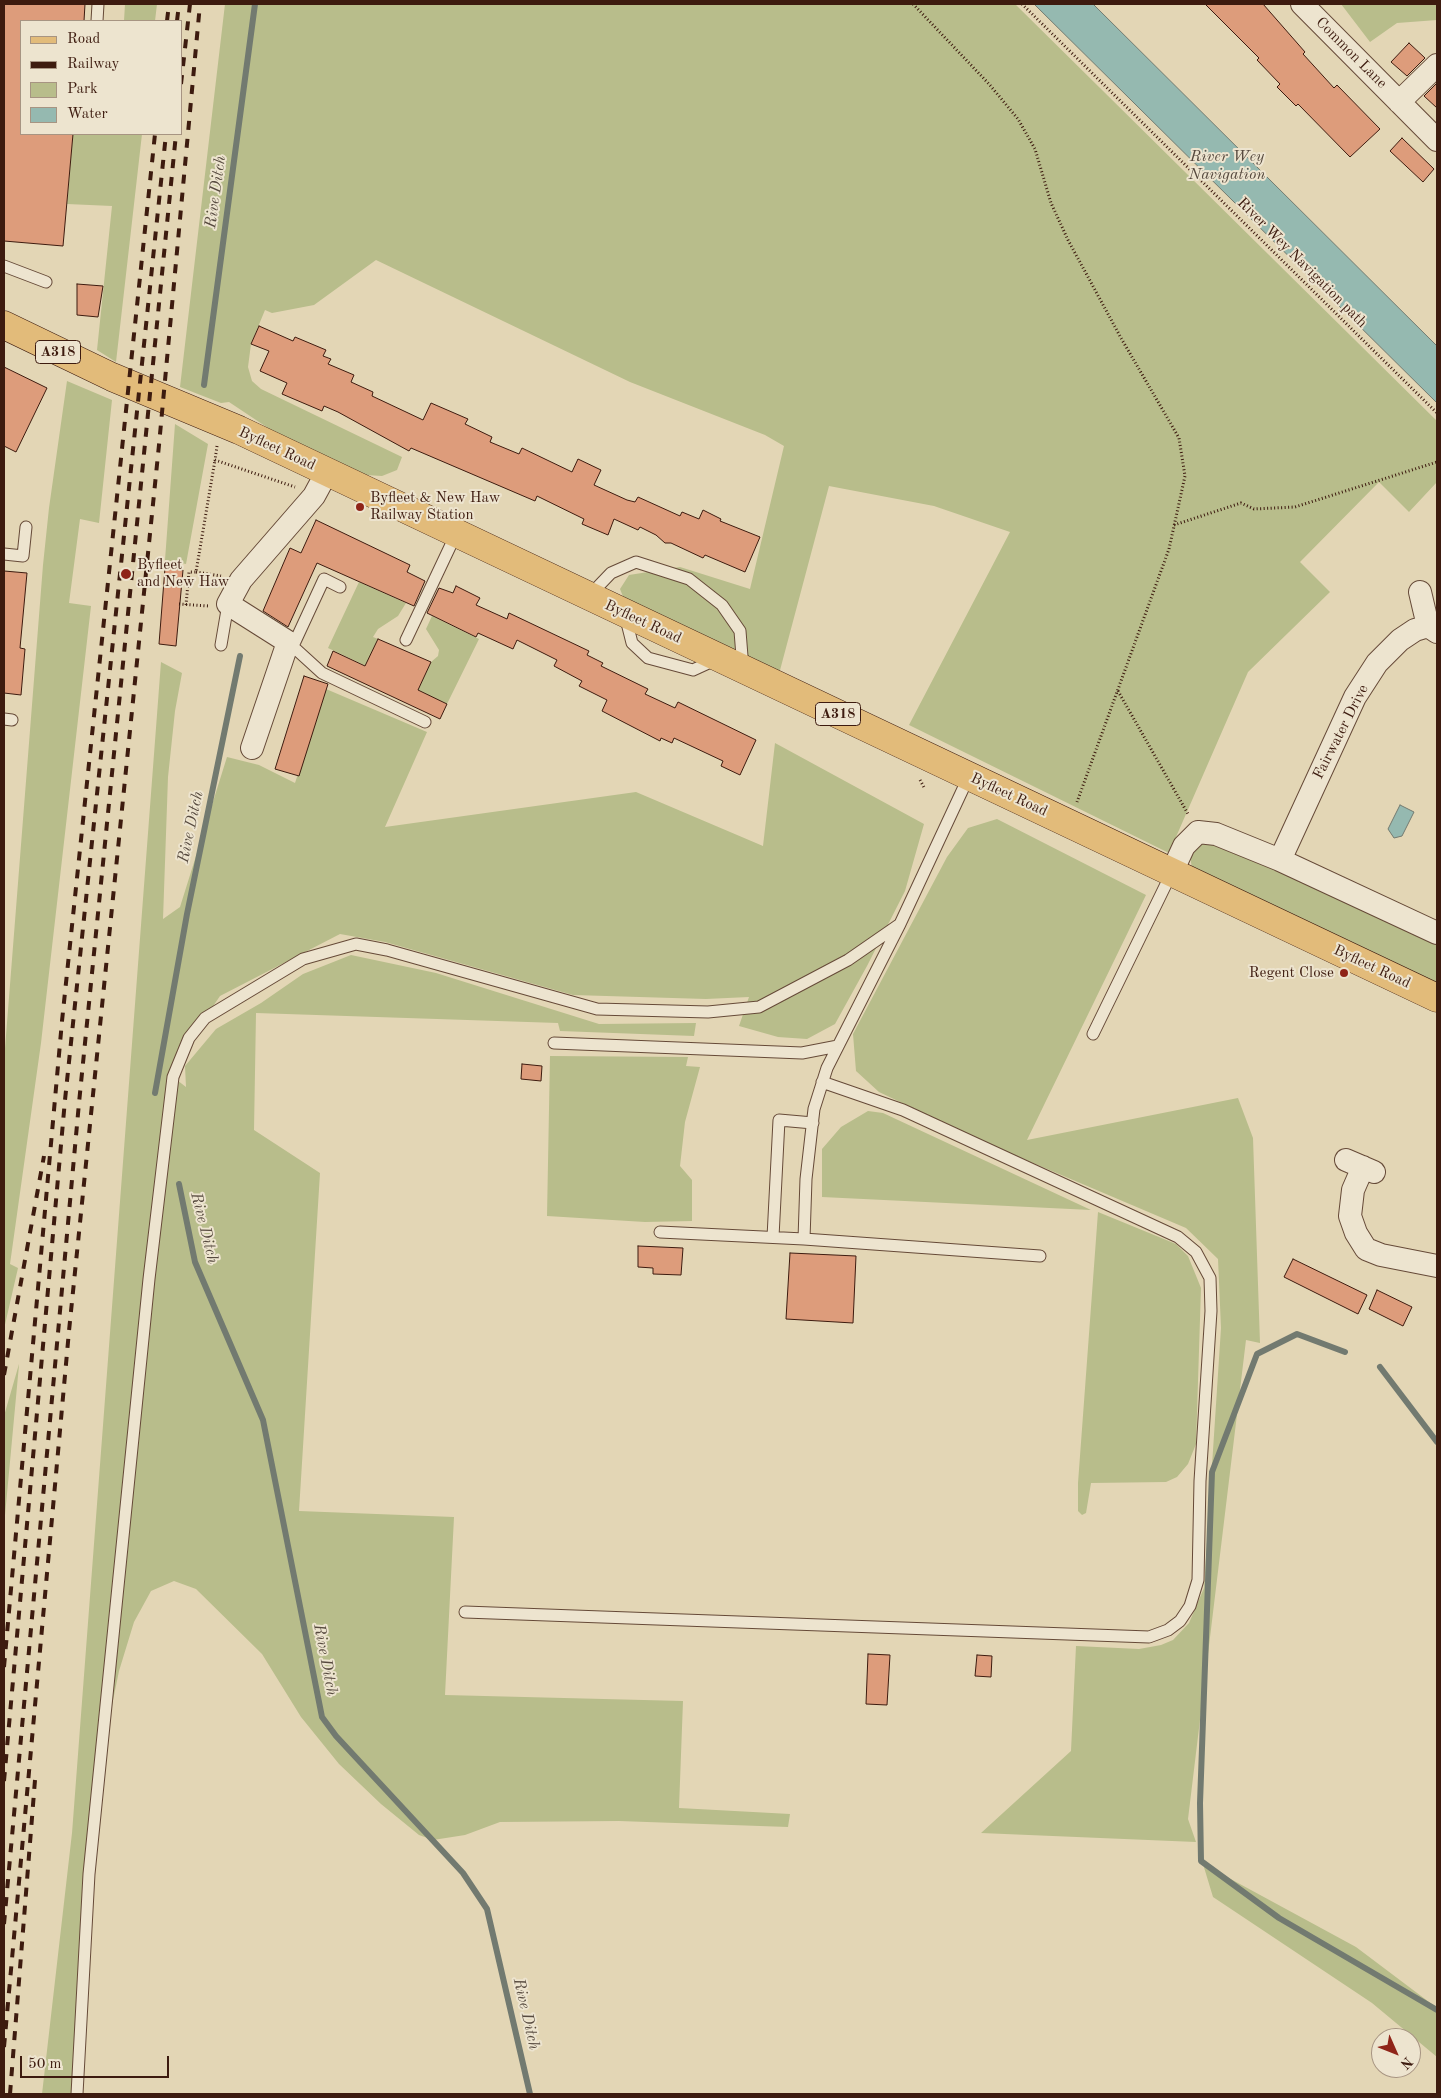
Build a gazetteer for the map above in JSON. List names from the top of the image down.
{
  "streets": {
    "main road": ["A318", "Byfleet Road"],
    "street": ["Common Lane", "Fairwater Drive"],
    "path": ["River Wey Navigation path"]
  },
  "water": ["River Wey Navigation", "Rive Ditch"],
  "places": ["Byfleet & New Haw Railway Station", "Byfleet and New Haw", "Regent Close"],
  "legend": [
    "Road",
    "Railway",
    "Park",
    "Water"
  ],
  "scale_bar": "50 m",
  "north": "bottom right"
}
